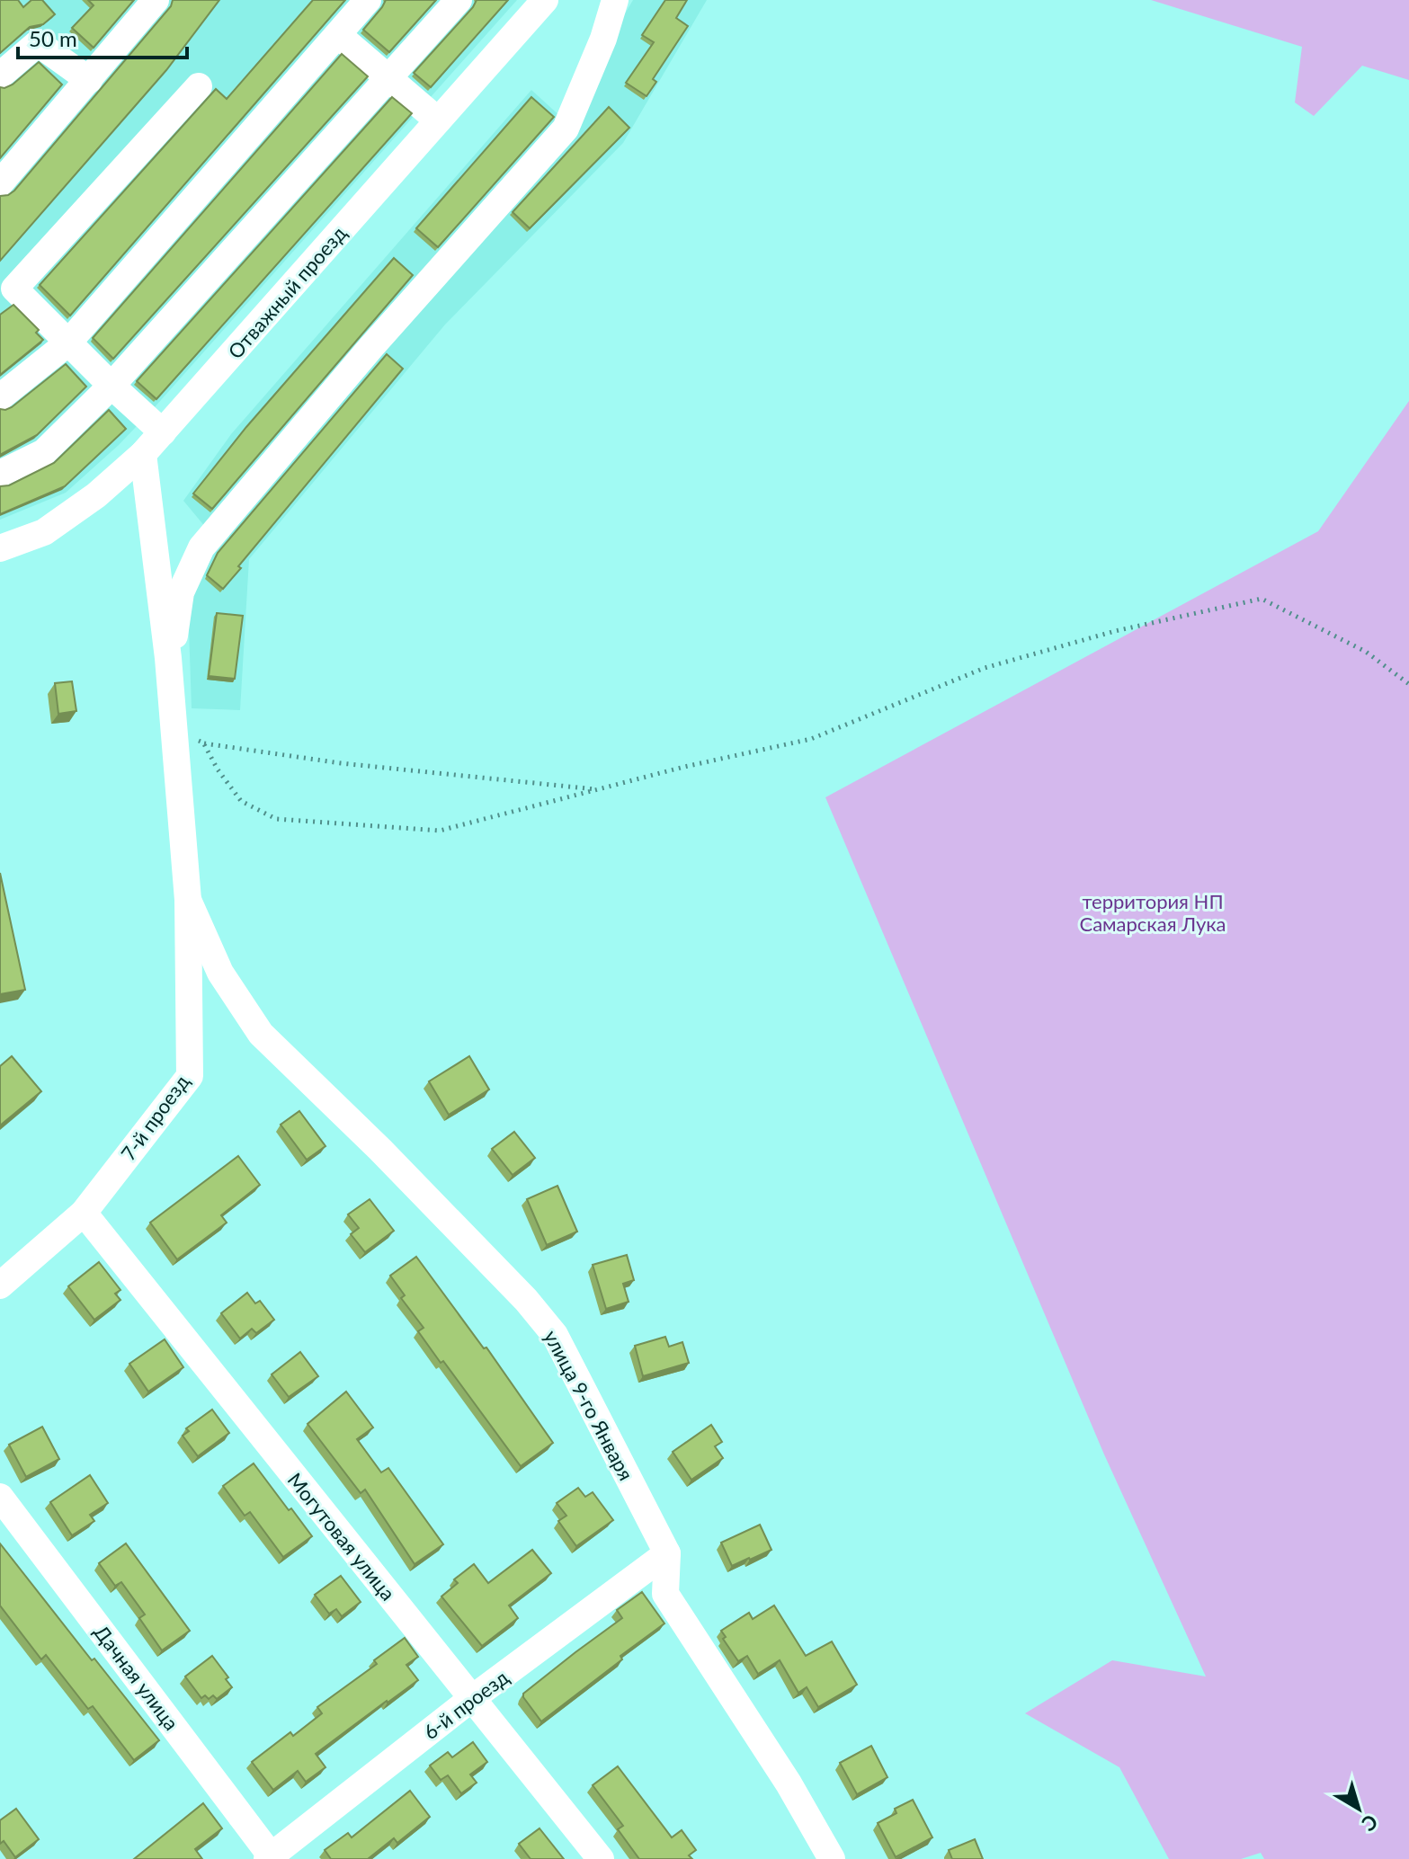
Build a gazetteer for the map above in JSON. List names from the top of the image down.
{
  "streets": {
    "street": [
      "Отважный проезд",
      "7-й проезд",
      "улица 9-го Января",
      "Могутовая улица",
      "Дачная улица",
      "6-й проезд"
    ]
  },
  "crossings": [
    ["Отважный проезд", "7-й проезд"],
    ["7-й проезд", "улица 9-го Января"],
    ["7-й проезд", "Могутовая улица"],
    ["улица 9-го Января", "6-й проезд"],
    ["Могутовая улица", "6-й проезд"],
    ["Дачная улица", "6-й проезд"]
  ],
  "parks": ["территория НП Самарская Лука"],
  "scale_bar": "50 m",
  "north": "bottom right"
}
